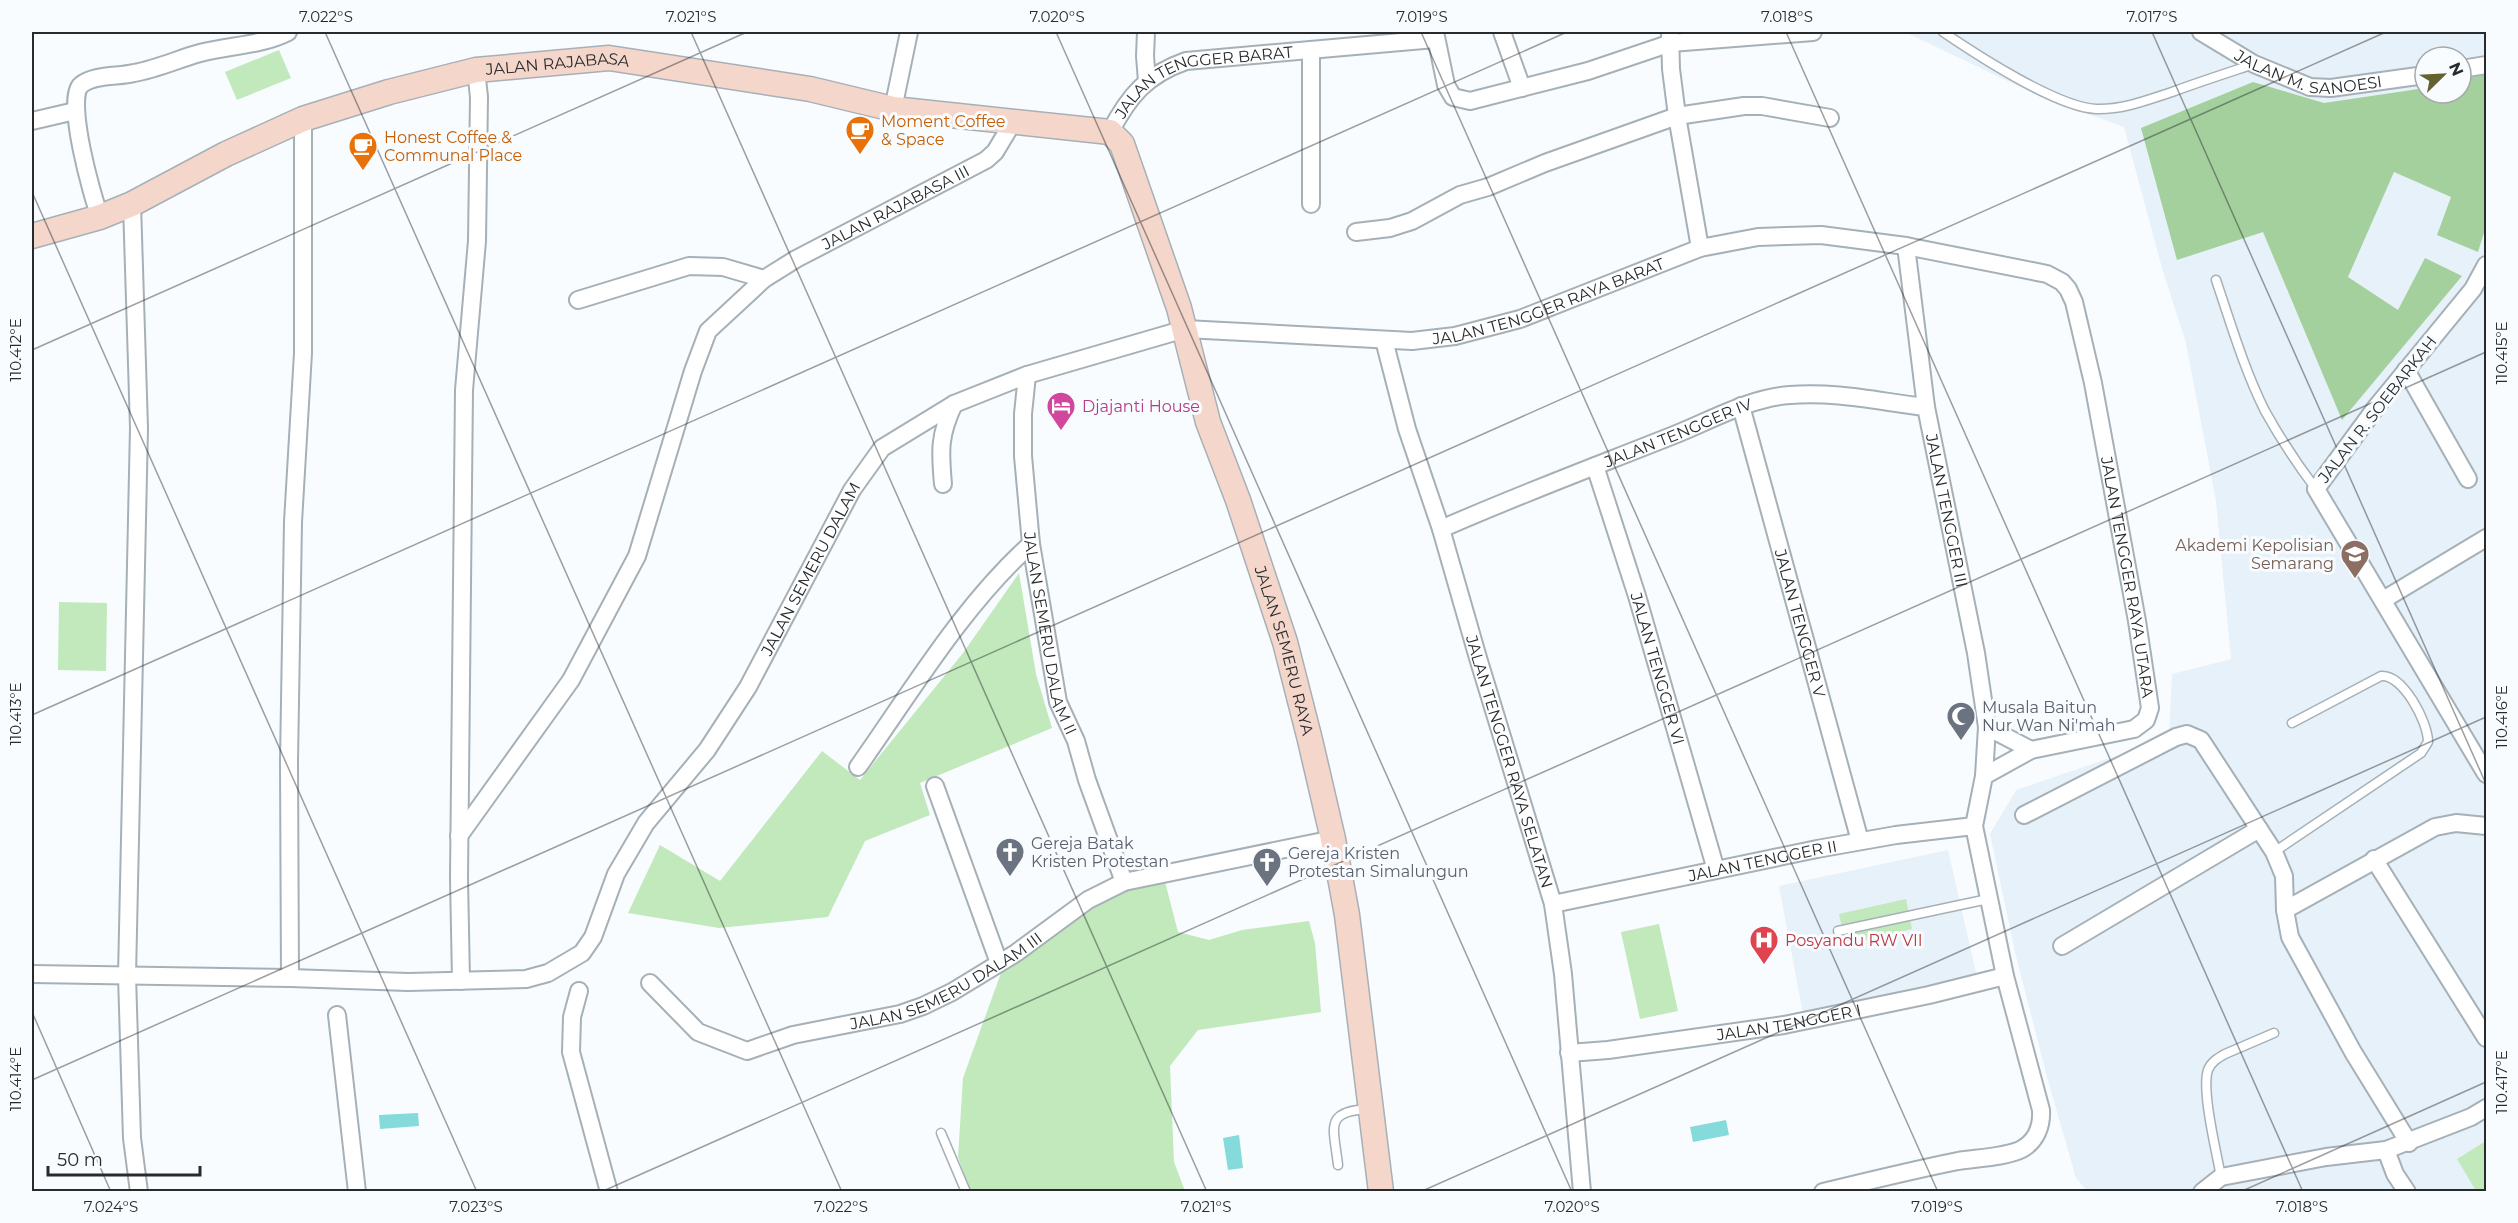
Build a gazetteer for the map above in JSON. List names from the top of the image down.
{
  "streets": {
    "street": [
      "JALAN M. SANOESI",
      "JALAN RAJABASA",
      "JALAN TENGGER BARAT",
      "JALAN RAJABASA III",
      "JALAN TENGGER RAYA BARAT",
      "JALAN R. SOEBARKAH",
      "JALAN TENGGER IV",
      "JALAN TENGGER III",
      "JALAN SEMERU DALAM",
      "JALAN TENGGER RAYA UTARA",
      "JALAN TENGGER V",
      "JALAN SEMERU DALAM II",
      "JALAN SEMERU RAYA",
      "JALAN TENGGER VI",
      "JALAN TENGGER RAYA SELATAN",
      "JALAN TENGGER II",
      "JALAN SEMERU DALAM III",
      "JALAN TENGGER I"
    ]
  },
  "crossings": [
    ["JALAN RAJABASA", "JALAN TENGGER BARAT"],
    ["JALAN RAJABASA", "JALAN RAJABASA III"],
    ["JALAN RAJABASA", "JALAN SEMERU RAYA"],
    ["JALAN TENGGER BARAT", "JALAN SEMERU RAYA"],
    ["JALAN TENGGER RAYA BARAT", "JALAN TENGGER III"],
    ["JALAN TENGGER RAYA BARAT", "JALAN SEMERU DALAM"],
    ["JALAN TENGGER RAYA BARAT", "JALAN TENGGER RAYA UTARA"],
    ["JALAN TENGGER RAYA BARAT", "JALAN SEMERU RAYA"],
    ["JALAN TENGGER RAYA BARAT", "JALAN TENGGER RAYA SELATAN"],
    ["JALAN TENGGER IV", "JALAN TENGGER III"],
    ["JALAN TENGGER IV", "JALAN TENGGER V"],
    ["JALAN TENGGER IV", "JALAN TENGGER VI"],
    ["JALAN TENGGER IV", "JALAN TENGGER RAYA SELATAN"],
    ["JALAN TENGGER III", "JALAN TENGGER RAYA UTARA"],
    ["JALAN SEMERU DALAM", "JALAN SEMERU DALAM II"],
    ["JALAN SEMERU DALAM", "JALAN SEMERU RAYA"],
    ["JALAN TENGGER V", "JALAN TENGGER II"],
    ["JALAN SEMERU DALAM II", "JALAN SEMERU DALAM III"],
    ["JALAN SEMERU RAYA", "JALAN SEMERU DALAM III"],
    ["JALAN TENGGER VI", "JALAN TENGGER II"],
    ["JALAN TENGGER RAYA SELATAN", "JALAN TENGGER II"],
    ["JALAN TENGGER RAYA SELATAN", "JALAN TENGGER I"]
  ],
  "places": {
    "cafe": ["Moment Coffee & Space", "Honest Coffee & Communal Place"],
    "hotel": ["Djajanti House"],
    "school or university": ["Akademi Kepolisian Semarang"],
    "mosque": ["Musala Baitun Nur Wan Ni'mah"],
    "church": ["Gereja Batak Kristen Protestan", "Gereja Kristen Protestan Simalungun"],
    "hospital": ["Posyandu RW VII"]
  },
  "scale_bar": "50 m",
  "north": "top right",
  "coordinates": [
    "7.022°S",
    "7.021°S",
    "7.020°S",
    "7.019°S",
    "7.018°S",
    "7.017°S",
    "110.412°E",
    "110.415°E",
    "110.413°E",
    "110.416°E",
    "110.414°E",
    "110.417°E",
    "7.024°S",
    "7.023°S"
  ]
}
